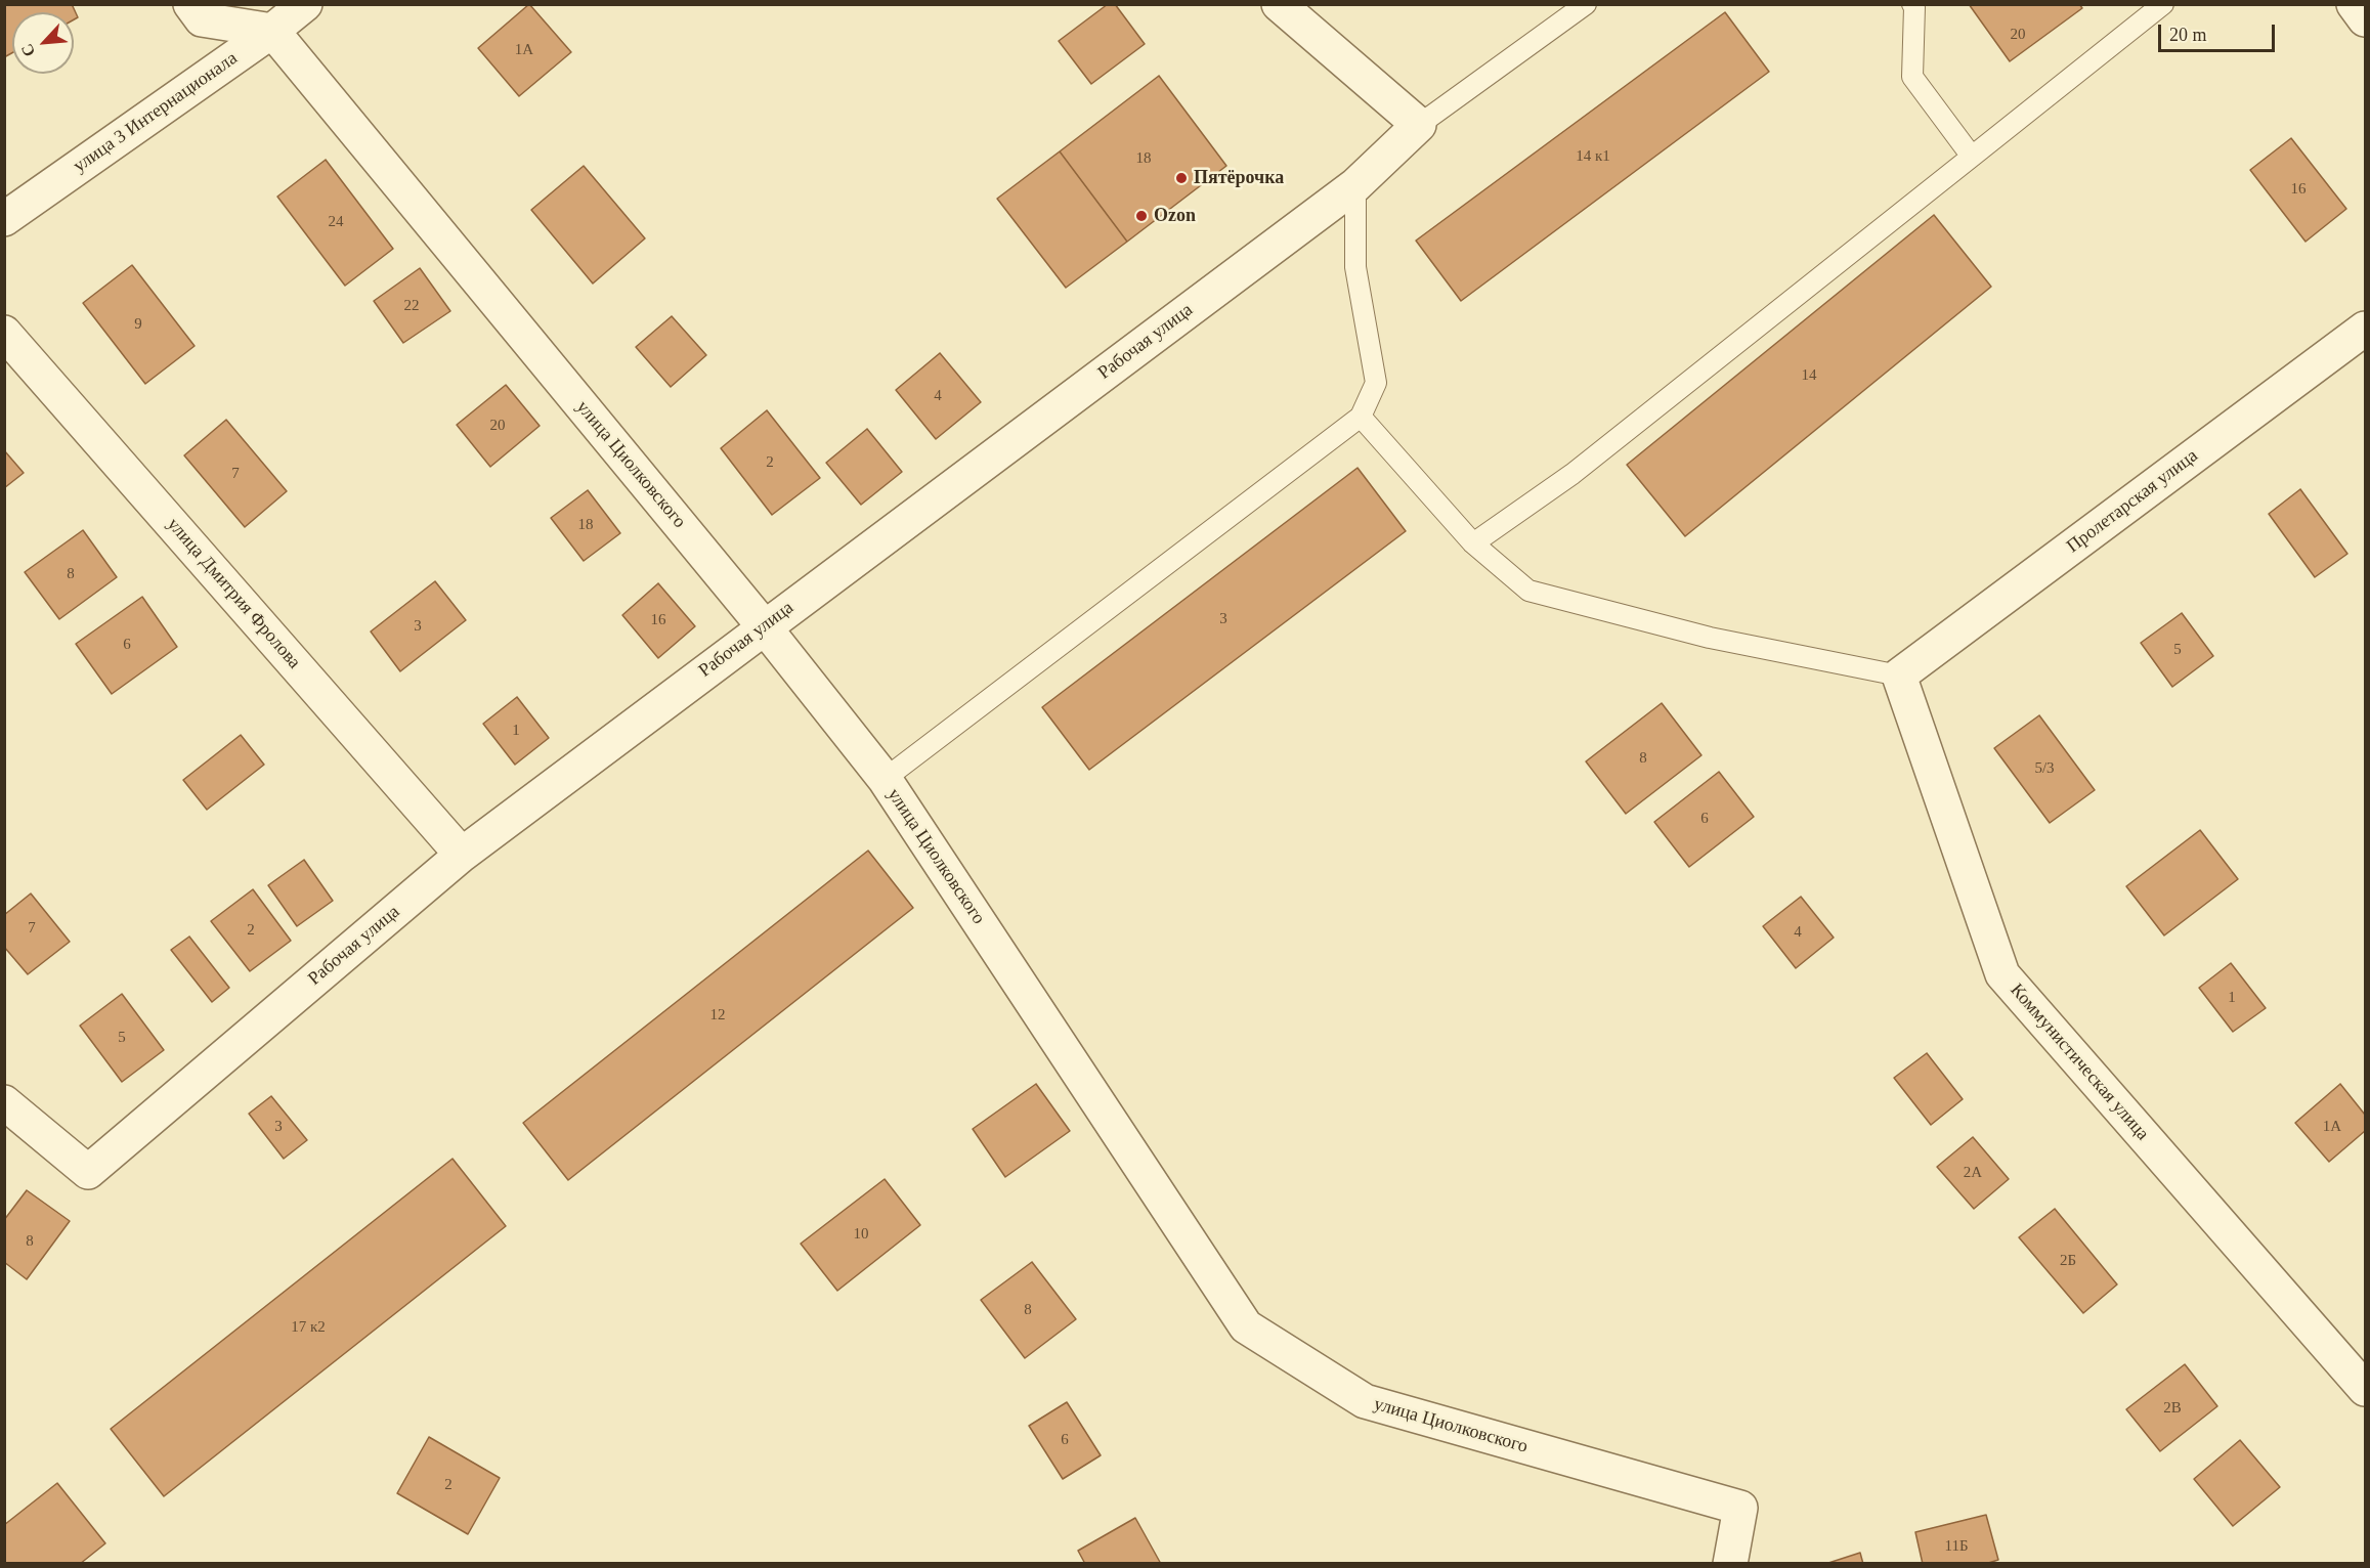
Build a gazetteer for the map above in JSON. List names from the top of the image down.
{
  "streets": {
    "street": [
      "улица 3 Интернационала",
      "Рабочая улица",
      "улица Циолковского",
      "Пролетарская улица",
      "улица Дмитрия Фролова",
      "Коммунистическая улица"
    ]
  },
  "crossings": [
    ["улица 3 Интернационала", "улица Циолковского"],
    ["Рабочая улица", "улица Циолковского"],
    ["Рабочая улица", "улица Дмитрия Фролова"],
    ["Пролетарская улица", "Коммунистическая улица"]
  ],
  "places": ["Пятёрочка", "Ozon"],
  "house_numbers": [
    "20",
    "1А",
    "14 к1",
    "18",
    "16",
    "24",
    "22",
    "9",
    "14",
    "4",
    "20",
    "2",
    "7",
    "18",
    "8",
    "3",
    "16",
    "3",
    "6",
    "5",
    "1",
    "8",
    "5/3",
    "6",
    "7",
    "2",
    "4",
    "1",
    "12",
    "5",
    "3",
    "1А",
    "2А",
    "10",
    "8",
    "2Б",
    "8",
    "17 к2",
    "2В",
    "6",
    "2",
    "11Б"
  ],
  "scale_bar": "20 m",
  "north": "bottom left"
}
